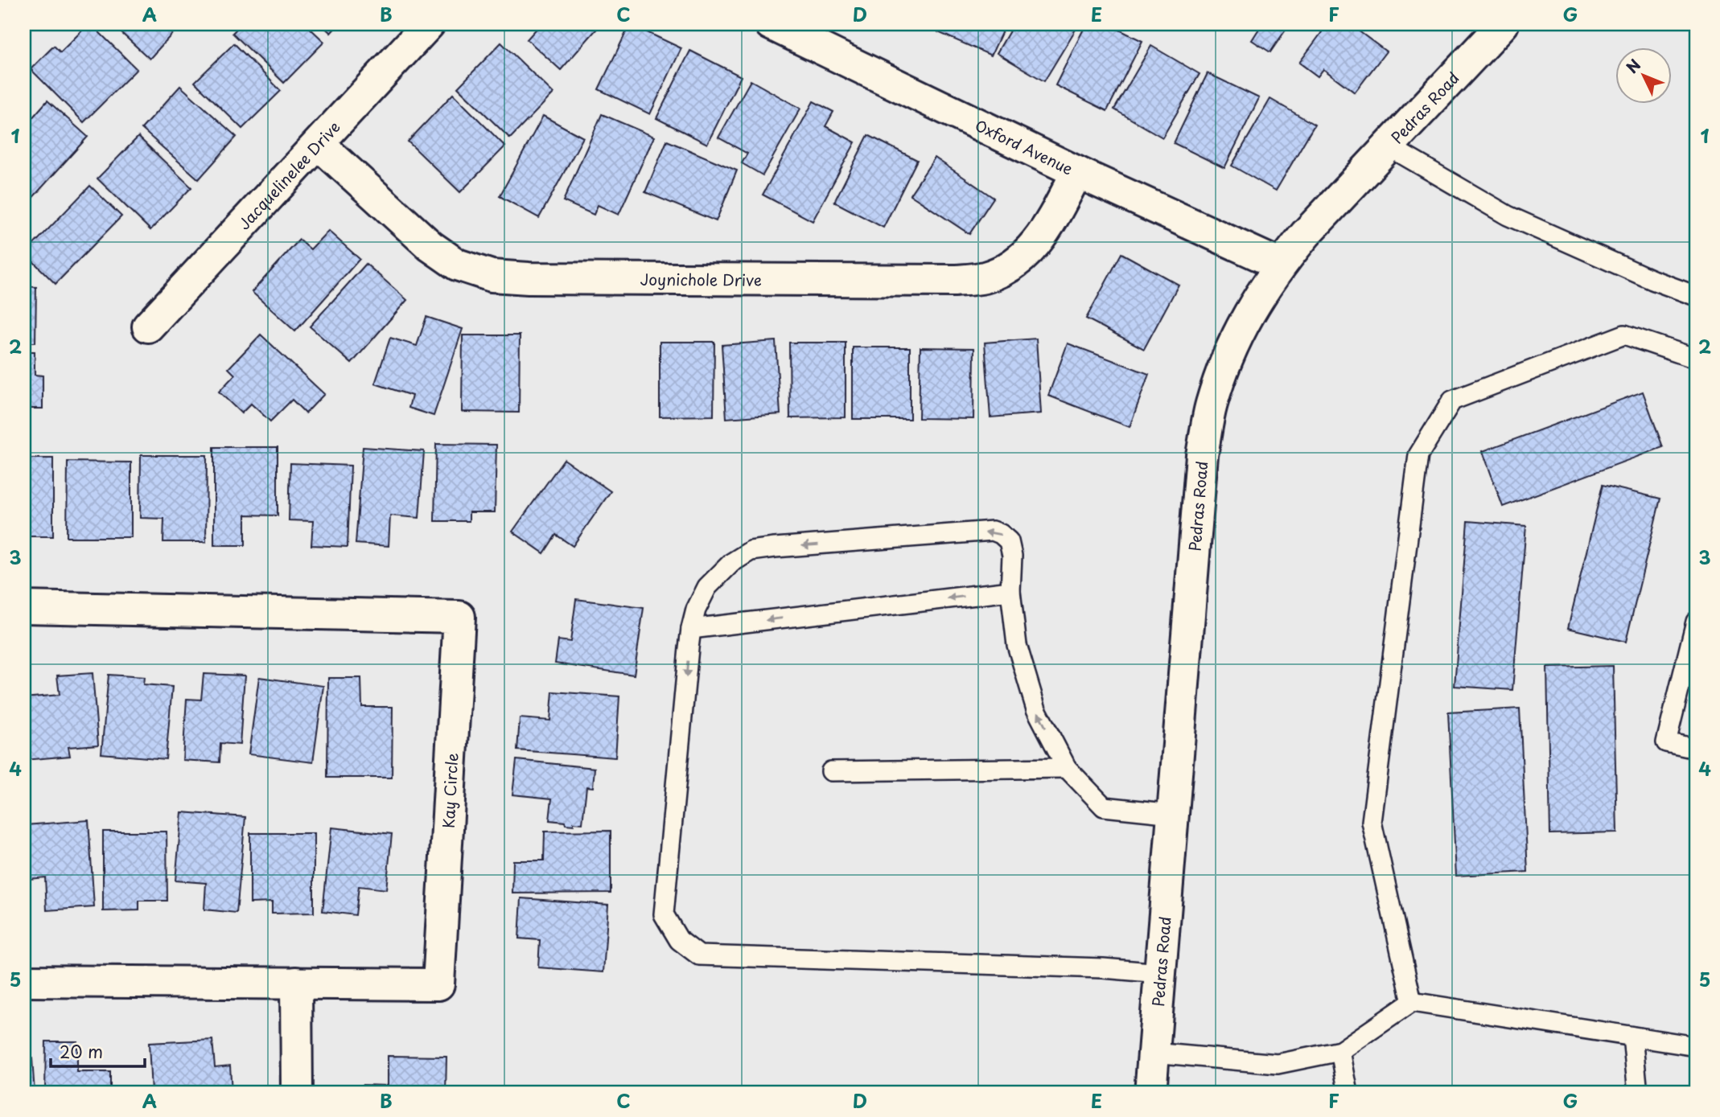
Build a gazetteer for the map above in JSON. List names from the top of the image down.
{
  "streets": {
    "street": [
      "Pedras Road",
      "Oxford Avenue",
      "Jacquelinelee Drive",
      "Joynichole Drive",
      "Kay Circle"
    ]
  },
  "crossings": [
    ["Pedras Road", "Oxford Avenue"],
    ["Oxford Avenue", "Joynichole Drive"],
    ["Jacquelinelee Drive", "Joynichole Drive"]
  ],
  "scale_bar": "20 m",
  "north": "top left",
  "grid": {
    "columns": [
      "A",
      "B",
      "C",
      "D",
      "E",
      "F",
      "G"
    ],
    "rows": [
      "1",
      "2",
      "3",
      "4",
      "5"
    ]
  }
}
